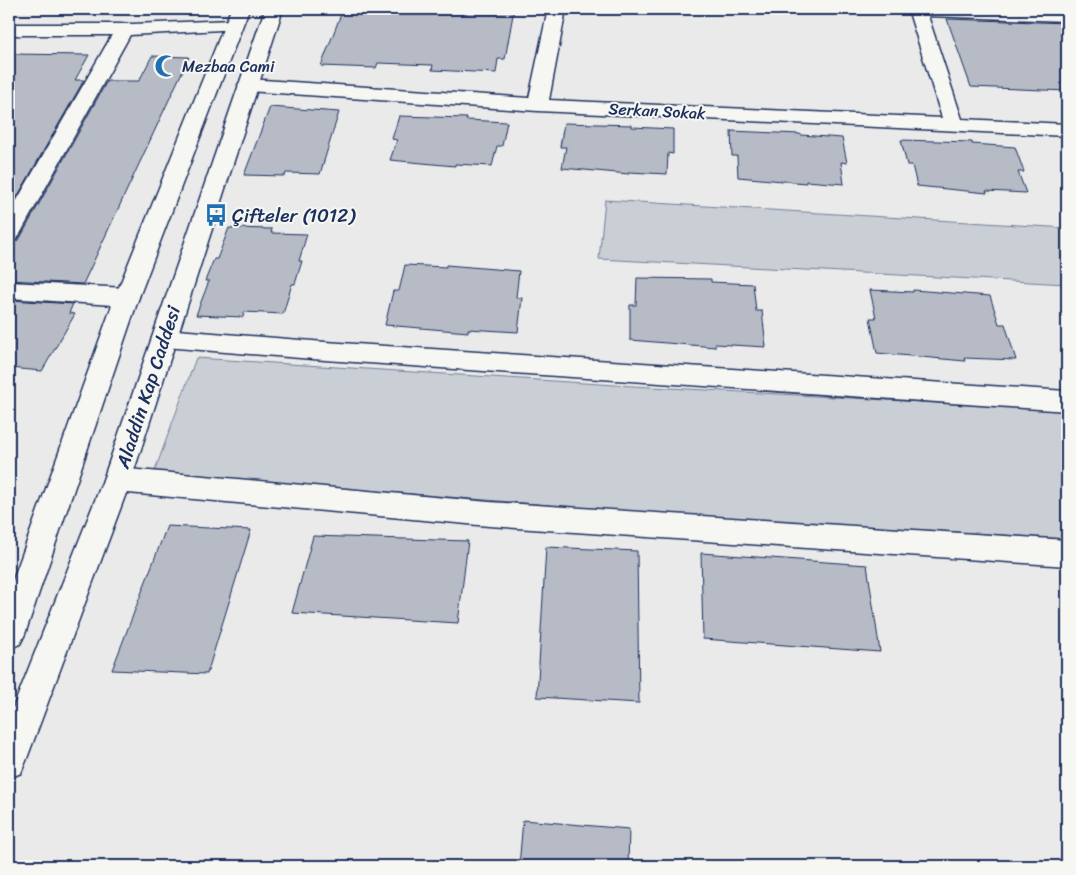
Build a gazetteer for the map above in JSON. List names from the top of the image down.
{
  "streets": {
    "street": ["Serkan Sokak", "Aladdin Kap Caddesi"]
  },
  "crossings": [
    ["Serkan Sokak", "Aladdin Kap Caddesi"]
  ],
  "places": {
    "mosque": ["Mezbaa Cami"],
    "bus stop": ["Çifteler (1012)"]
  }
}
